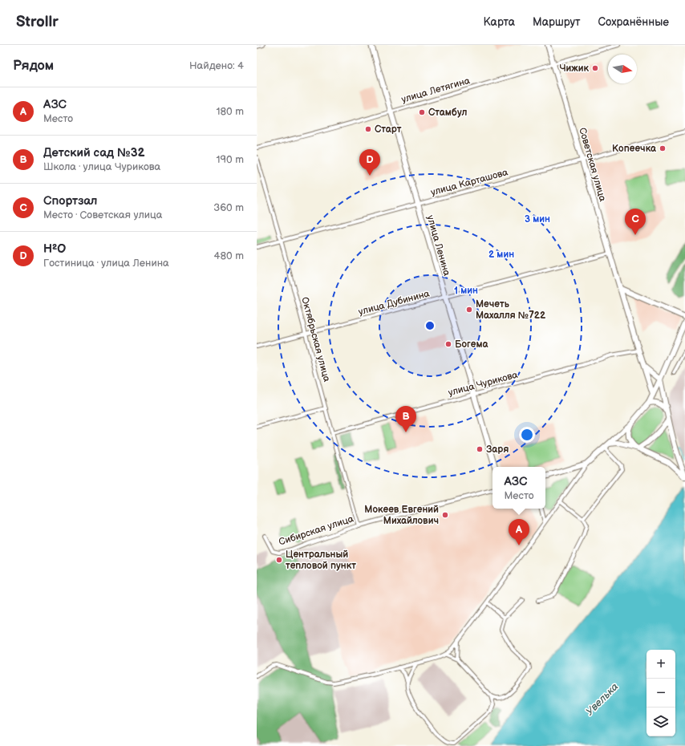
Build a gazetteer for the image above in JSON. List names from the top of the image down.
{
  "streets": {
    "street": [
      "улица Летягина",
      "Советская улица",
      "улица Карташова",
      "улица Ленина",
      "улица Дубинина",
      "Октябрьская улица",
      "улица Чурикова",
      "Сибирская улица"
    ]
  },
  "crossings": [
    ["улица Летягина", "Советская улица"],
    ["улица Летягина", "улица Ленина"],
    ["Советская улица", "улица Карташова"],
    ["Советская улица", "улица Дубинина"],
    ["Советская улица", "улица Чурикова"],
    ["улица Карташова", "улица Ленина"],
    ["улица Карташова", "Октябрьская улица"],
    ["улица Ленина", "улица Дубинина"],
    ["улица Ленина", "улица Чурикова"],
    ["улица Дубинина", "Октябрьская улица"],
    ["Октябрьская улица", "улица Чурикова"],
    ["Октябрьская улица", "Сибирская улица"]
  ],
  "water": ["Увелька"],
  "places": [
    "Чижик",
    "Стамбул",
    "Старт",
    "Копеечка",
    "Мечеть Махалля №722",
    "Богема",
    "Заря",
    "Мокеев Евгений Михайлович",
    "Центральный тепловой пункт"
  ],
  "north": "right",
  "page": {
    "header": "Strollr",
    "nav": ["Карта", "Маршрут", "Сохранённые"],
    "heading": ["Рядом", "Найдено: 4"],
    "list": [
      {
        "mark": "A",
        "name": "АЗС",
        "note": "Место",
        "value": "180 m"
      },
      {
        "mark": "B",
        "name": "Детский сад №32",
        "note": "Школа · улица Чурикова",
        "value": "190 m"
      },
      {
        "mark": "C",
        "name": "Спортзал",
        "note": "Место · Советская улица",
        "value": "360 m"
      },
      {
        "mark": "D",
        "name": "H²O",
        "note": "Гостиница · улица Ленина",
        "value": "480 m"
      }
    ],
    "pins": [
      "D",
      "C",
      "B",
      "A"
    ],
    "popup": ["АЗС", "Место"],
    "map_buttons": ["+", "−"]
  },
  "rings": ["3 мин", "2 мин", "1 мин"]
}
